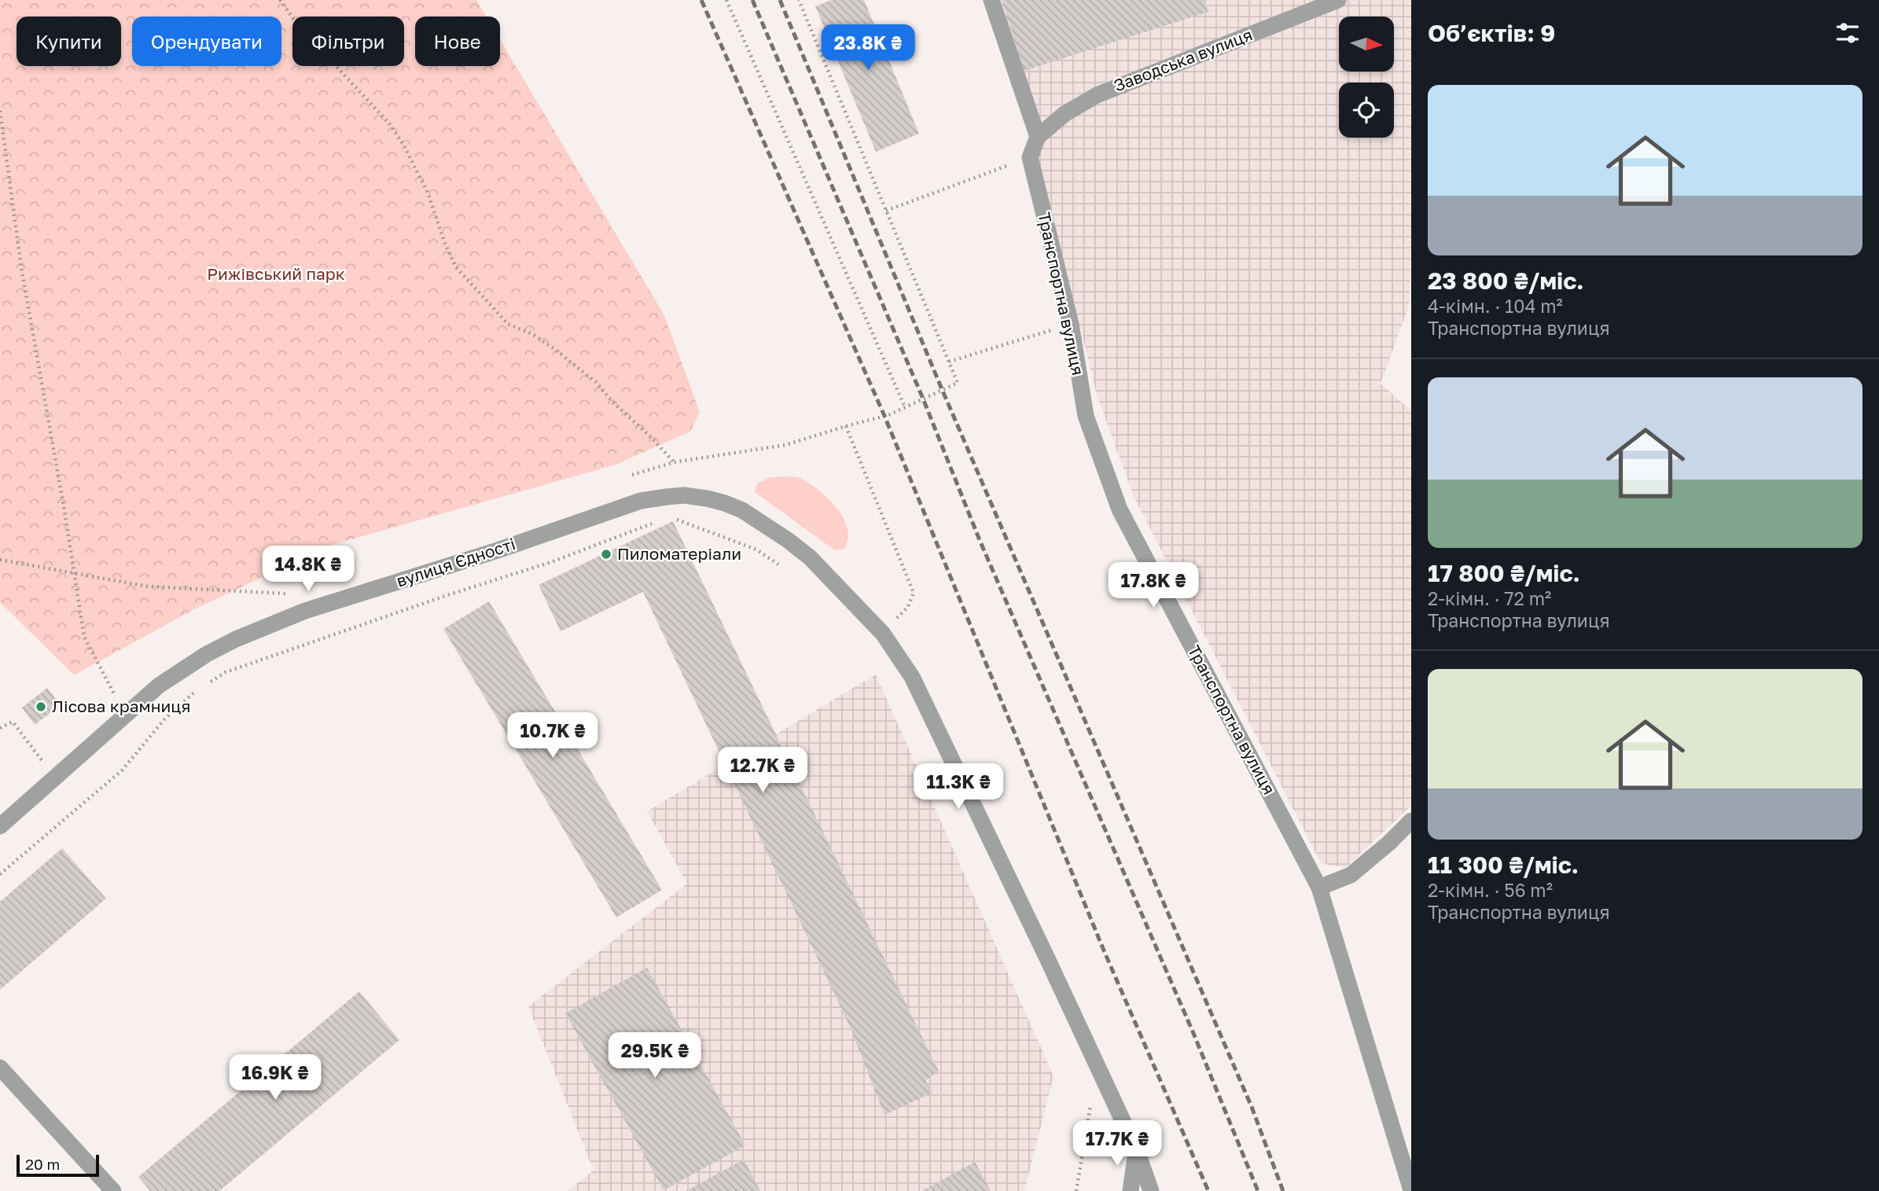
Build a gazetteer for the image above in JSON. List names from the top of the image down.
{
  "streets": {
    "street": ["Заводська вулиця", "Транспортна вулиця", "вулиця Єдності"]
  },
  "parks": ["Рижівський парк"],
  "places": ["Пиломатеріали", "Лісова крамниця"],
  "scale_bar": "20 m",
  "north": "right",
  "page": {
    "heading": "Об’єктів: 9",
    "chip": [
      "Купити",
      "Орендувати",
      "Фільтри",
      "Нове"
    ],
    "price": [
      "23.8K ₴",
      "14.8K ₴",
      "17.8K ₴",
      "10.7K ₴",
      "12.7K ₴",
      "11.3K ₴",
      "29.5K ₴",
      "16.9K ₴",
      "17.7K ₴"
    ],
    "list": [
      {
        "name": "23 800 ₴/міс.",
        "note": "4-кімн. · 104 m² · Транспортна вулиця"
      },
      {
        "name": "17 800 ₴/міс.",
        "note": "2-кімн. · 72 m² · Транспортна вулиця"
      },
      {
        "name": "11 300 ₴/міс.",
        "note": "2-кімн. · 56 m² · Транспортна вулиця"
      }
    ],
    "scale": "20 m"
  }
}
